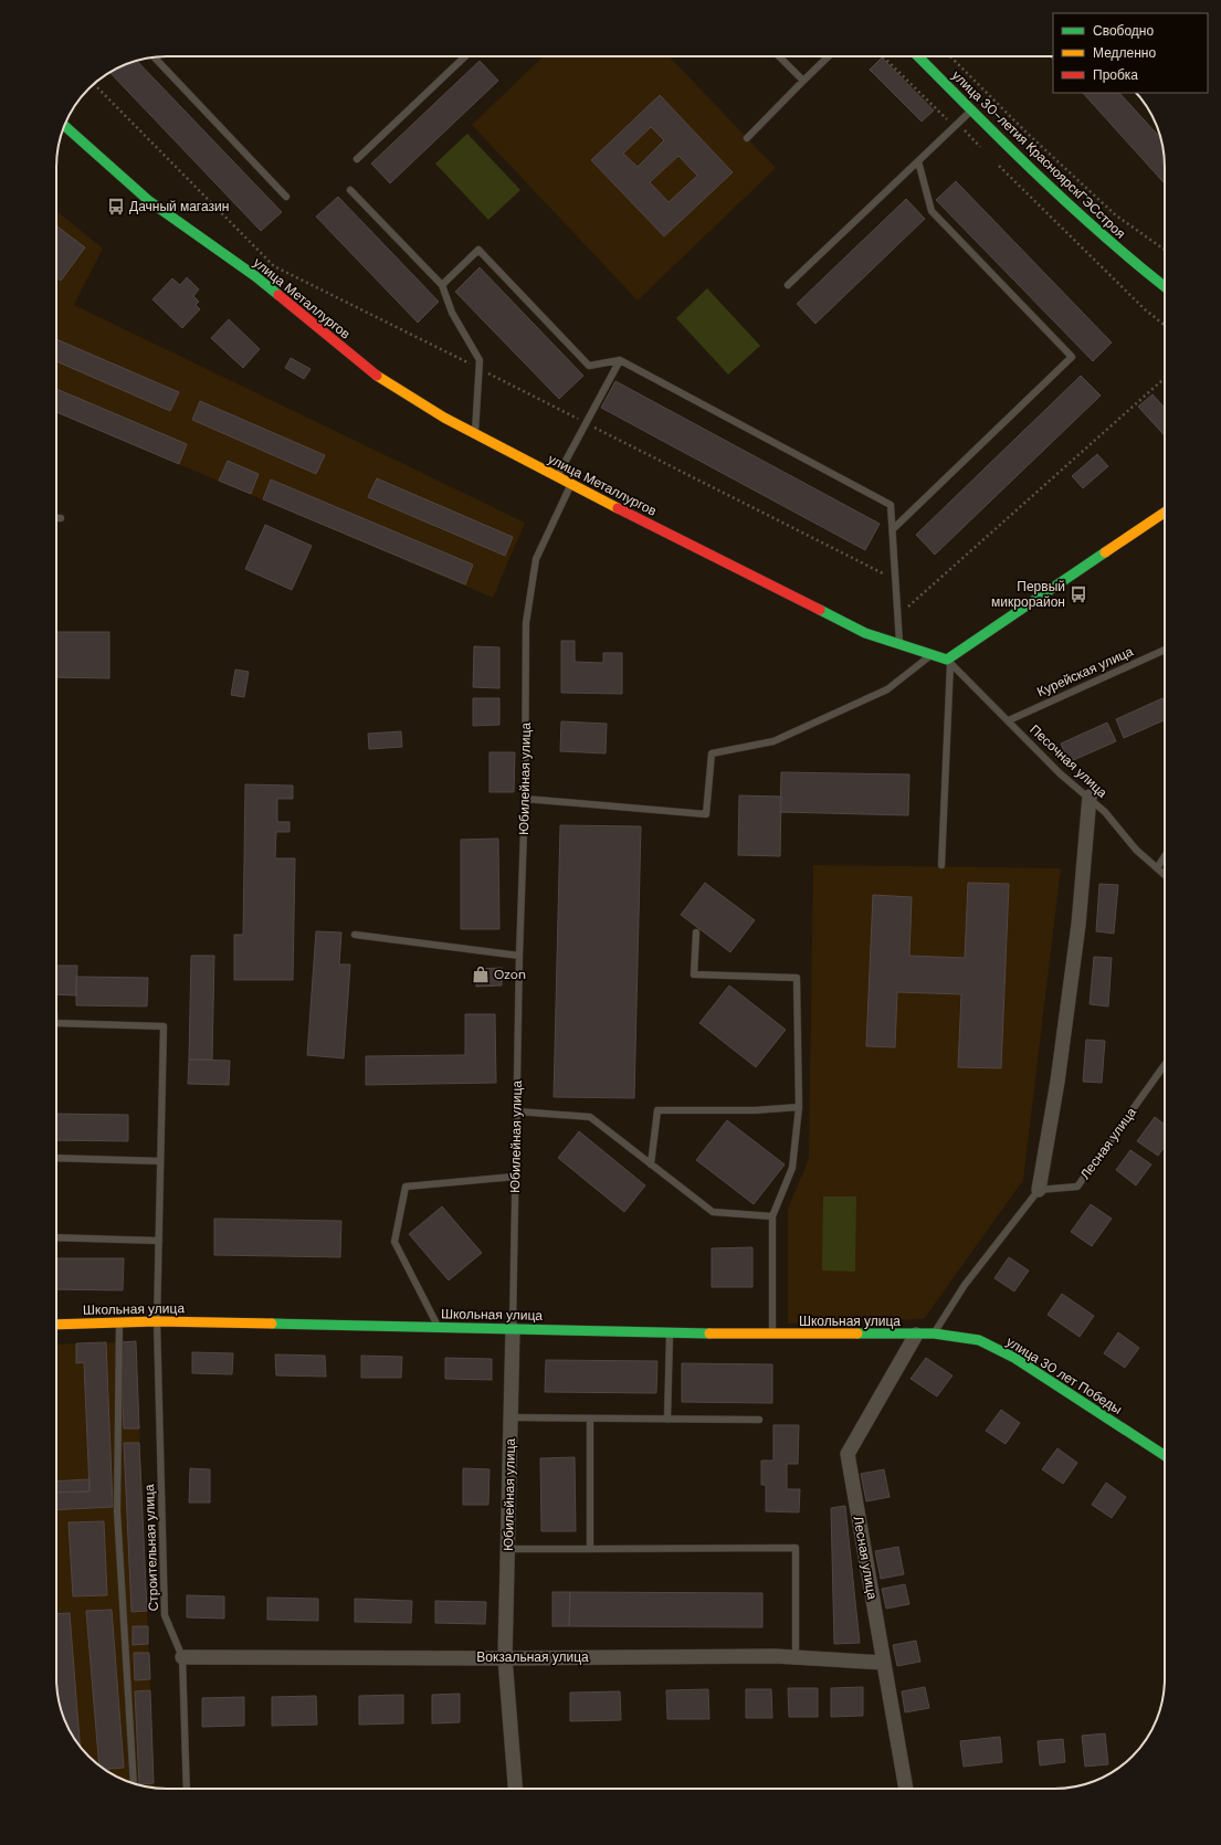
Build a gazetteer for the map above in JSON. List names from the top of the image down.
{
  "streets": {
    "street": [
      "улица 30-летия КрасноярскГЭСстроя",
      "улица Металлургов",
      "Юбилейная улица",
      "Лесная улица",
      "Школьная улица",
      "улица 30 лет Победы",
      "Вокзальная улица"
    ],
    "lane": ["Курейская улица", "Песочная улица", "Строительная улица"]
  },
  "crossings": [
    ["улица Металлургов", "Песочная улица"],
    ["улица Металлургов", "Юбилейная улица"],
    ["Курейская улица", "Песочная улица"],
    ["Юбилейная улица", "Школьная улица"],
    ["Юбилейная улица", "Вокзальная улица"],
    ["Лесная улица", "Школьная улица"],
    ["Лесная улица", "Вокзальная улица"],
    ["Школьная улица", "улица 30 лет Победы"],
    ["Школьная улица", "Строительная улица"],
    ["Строительная улица", "Вокзальная улица"]
  ],
  "places": {
    "bus stop": ["Дачный магазин", "Первый микрорайон"],
    "shop": ["Ozon"]
  },
  "legend": ["Свободно", "Медленно", "Пробка"]
}
